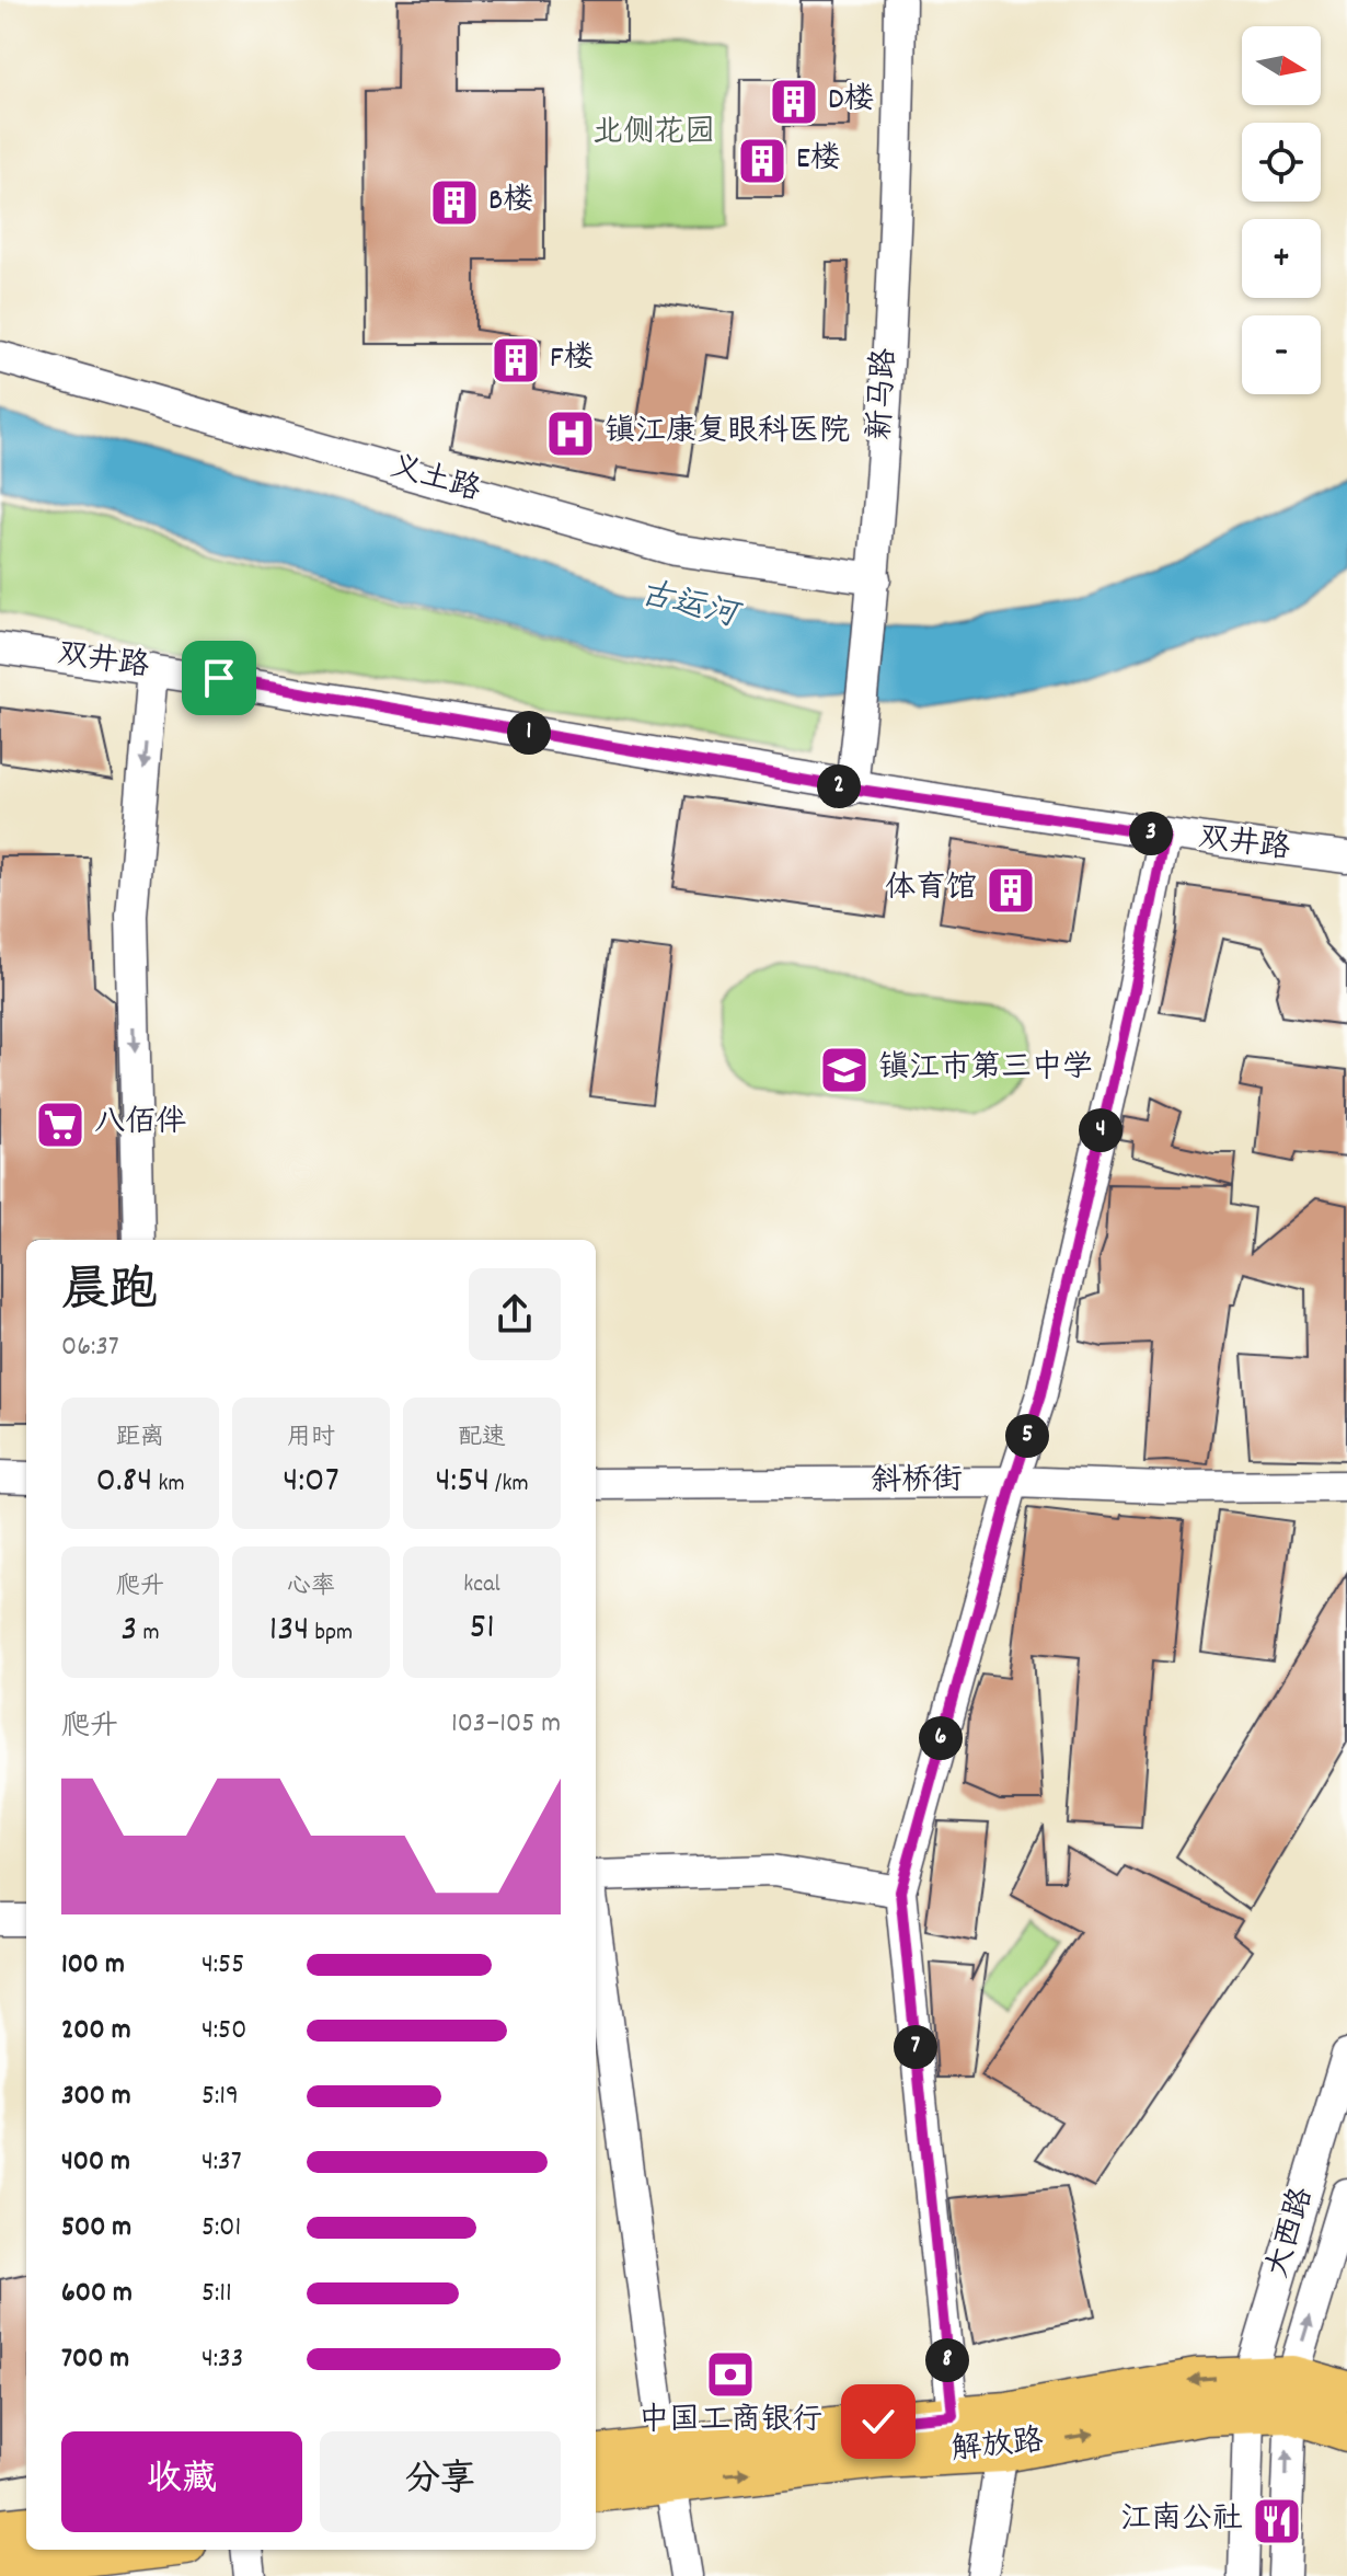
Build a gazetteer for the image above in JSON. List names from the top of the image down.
{
  "streets": {
    "main road": ["解放路"],
    "street": [
      "新马路",
      "义土路",
      "双井路",
      "斜桥街",
      "大西路"
    ]
  },
  "crossings": [
    ["新马路", "义土路"],
    ["新马路", "双井路"],
    ["大西路", "解放路"]
  ],
  "water": ["古运河"],
  "parks": ["北侧花园"],
  "places": {
    "building": [
      "D楼",
      "E楼",
      "B楼",
      "F楼",
      "体育馆"
    ],
    "hospital": ["镇江康复眼科医院"],
    "school or university": ["镇江市第三中学"],
    "supermarket": ["八佰伴"],
    "bank": ["中国工商银行"],
    "restaurant": ["江南公社"]
  },
  "north": "right",
  "page": {
    "map_buttons": ["+", "−"],
    "pins": [
      "1",
      "2",
      "3",
      "4",
      "5",
      "6",
      "7",
      "8"
    ],
    "heading": ["晨跑", "06:37"],
    "stats": [
      ["距离", "0.84 km"],
      ["用时", "4:07"],
      ["配速", "4:54 /km"],
      ["爬升", "3 m"],
      ["心率", "134 bpm"],
      ["kcal", "51"]
    ],
    "chart": ["爬升", "103–105 m"],
    "list": [
      {
        "name": "100 m",
        "note": "4:55"
      },
      {
        "name": "200 m",
        "note": "4:50"
      },
      {
        "name": "300 m",
        "note": "5:19"
      },
      {
        "name": "400 m",
        "note": "4:37"
      },
      {
        "name": "500 m",
        "note": "5:01"
      },
      {
        "name": "600 m",
        "note": "5:11"
      },
      {
        "name": "700 m",
        "note": "4:33"
      }
    ],
    "buttons": ["收藏", "分享"]
  }
}
